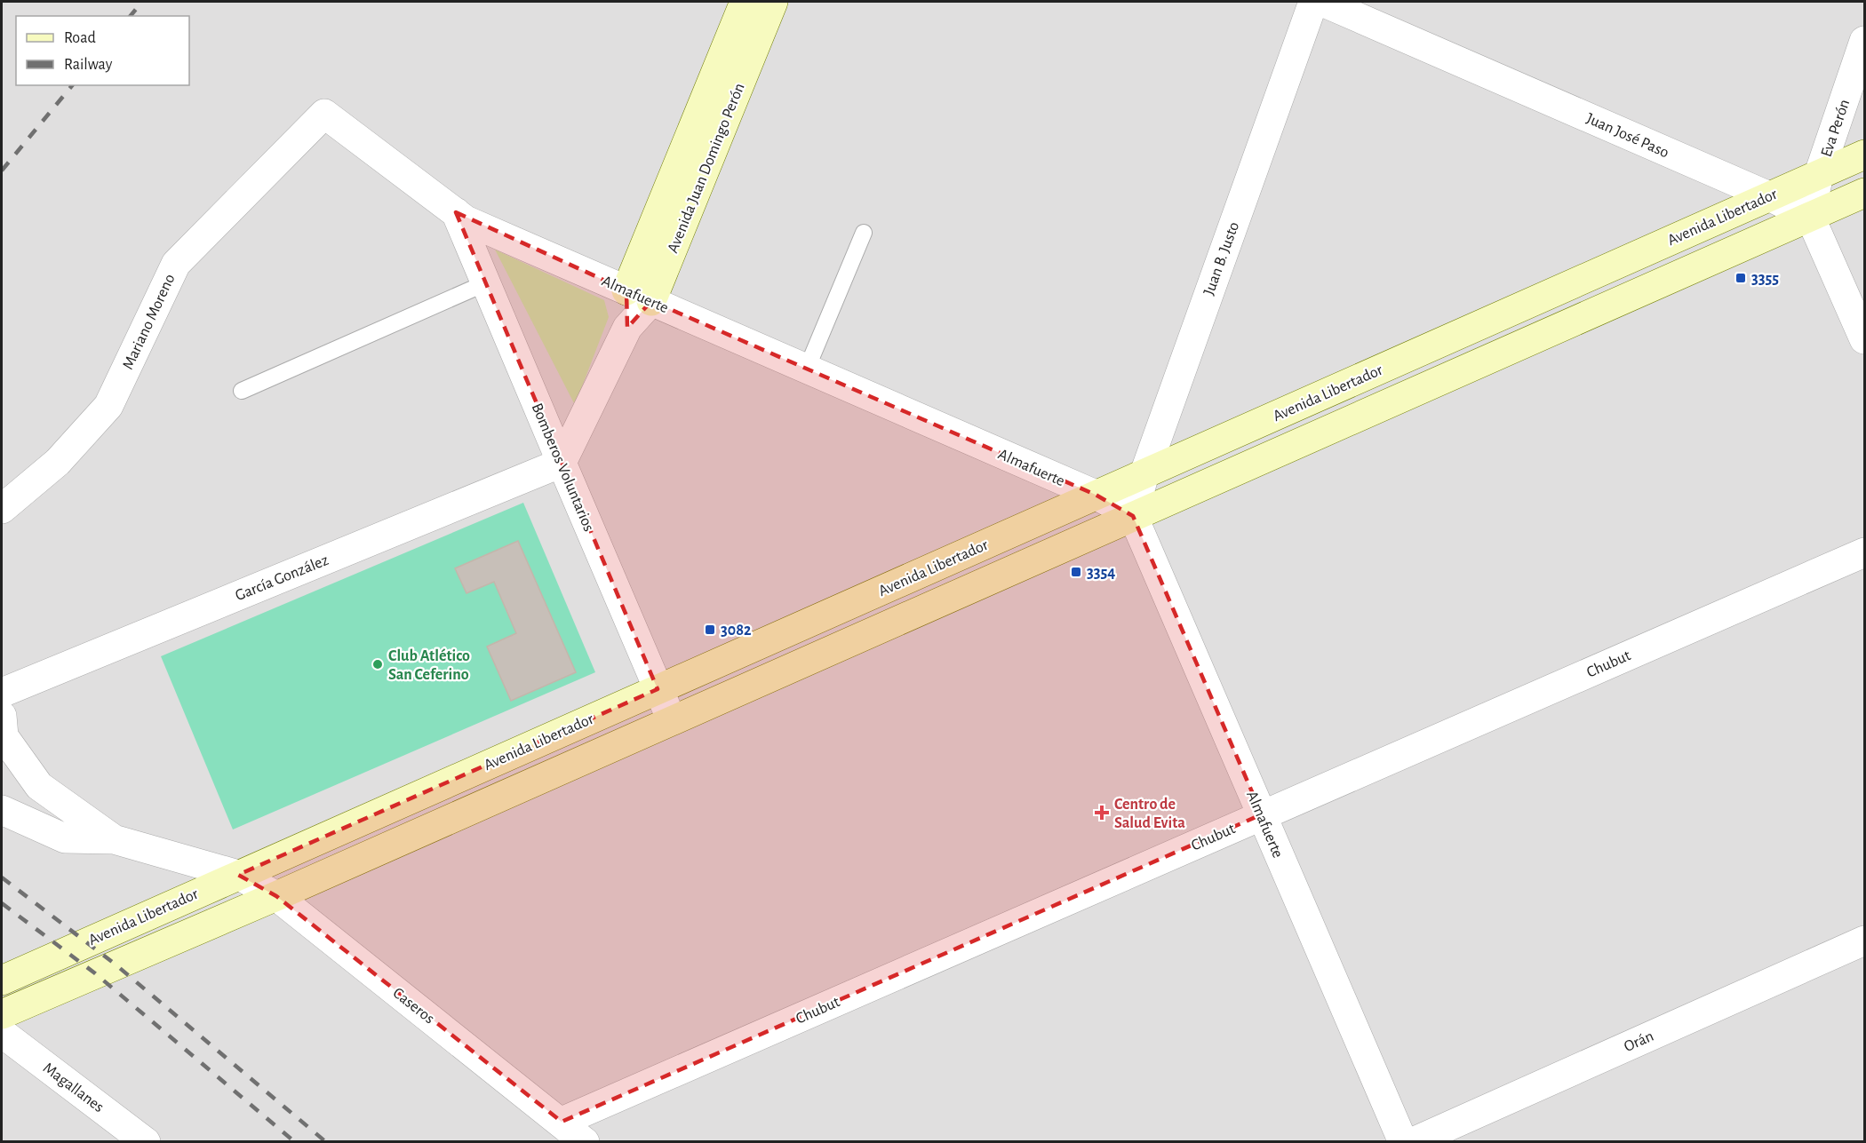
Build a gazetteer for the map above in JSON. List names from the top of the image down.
{
  "streets": {
    "main road": ["Avenida Juan Domingo Perón", "Avenida Libertador"],
    "street": [
      "Eva Perón",
      "Juan José Paso",
      "Juan B. Justo",
      "Almafuerte",
      "Mariano Moreno",
      "Bomberos Voluntarios",
      "García González",
      "Chubut",
      "Caseros",
      "Orán",
      "Magallanes"
    ]
  },
  "crossings": [
    ["Eva Perón", "Juan José Paso"],
    ["Eva Perón", "Avenida Libertador"],
    ["Juan José Paso", "Avenida Libertador"],
    ["Avenida Juan Domingo Perón", "Almafuerte"],
    ["Avenida Juan Domingo Perón", "Bomberos Voluntarios"],
    ["Avenida Juan Domingo Perón", "García González"],
    ["Avenida Libertador", "Juan B. Justo"],
    ["Avenida Libertador", "Almafuerte"],
    ["Avenida Libertador", "Bomberos Voluntarios"],
    ["Avenida Libertador", "Caseros"],
    ["Juan B. Justo", "Almafuerte"],
    ["Almafuerte", "Mariano Moreno"],
    ["Almafuerte", "Bomberos Voluntarios"],
    ["Almafuerte", "Chubut"],
    ["Bomberos Voluntarios", "García González"],
    ["Chubut", "Caseros"]
  ],
  "places": {
    "transit": ["3355", "3354", "3082"],
    "other": ["Club Atlético San Ceferino"],
    "health": ["Centro de Salud Evita"]
  },
  "legend": ["Road", "Railway"]
}
